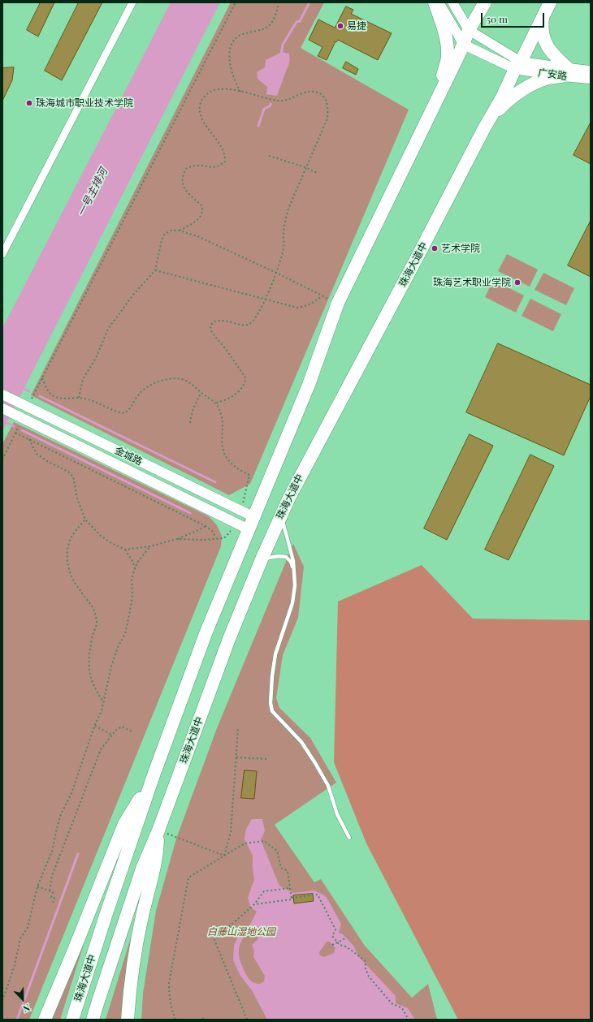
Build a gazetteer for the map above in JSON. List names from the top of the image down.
{
  "streets": {
    "highway": ["珠海大道中"],
    "street": ["广安路", "金城路"]
  },
  "crossings": [
    ["广安路", "珠海大道中"],
    ["珠海大道中", "金城路"]
  ],
  "water": ["一号主排河"],
  "parks": ["白藤山湿地公园"],
  "places": [
    "易捷",
    "珠海城市职业技术学院",
    "艺术学院",
    "珠海艺术职业学院"
  ],
  "scale_bar": "50 m",
  "north": "bottom right"
}
